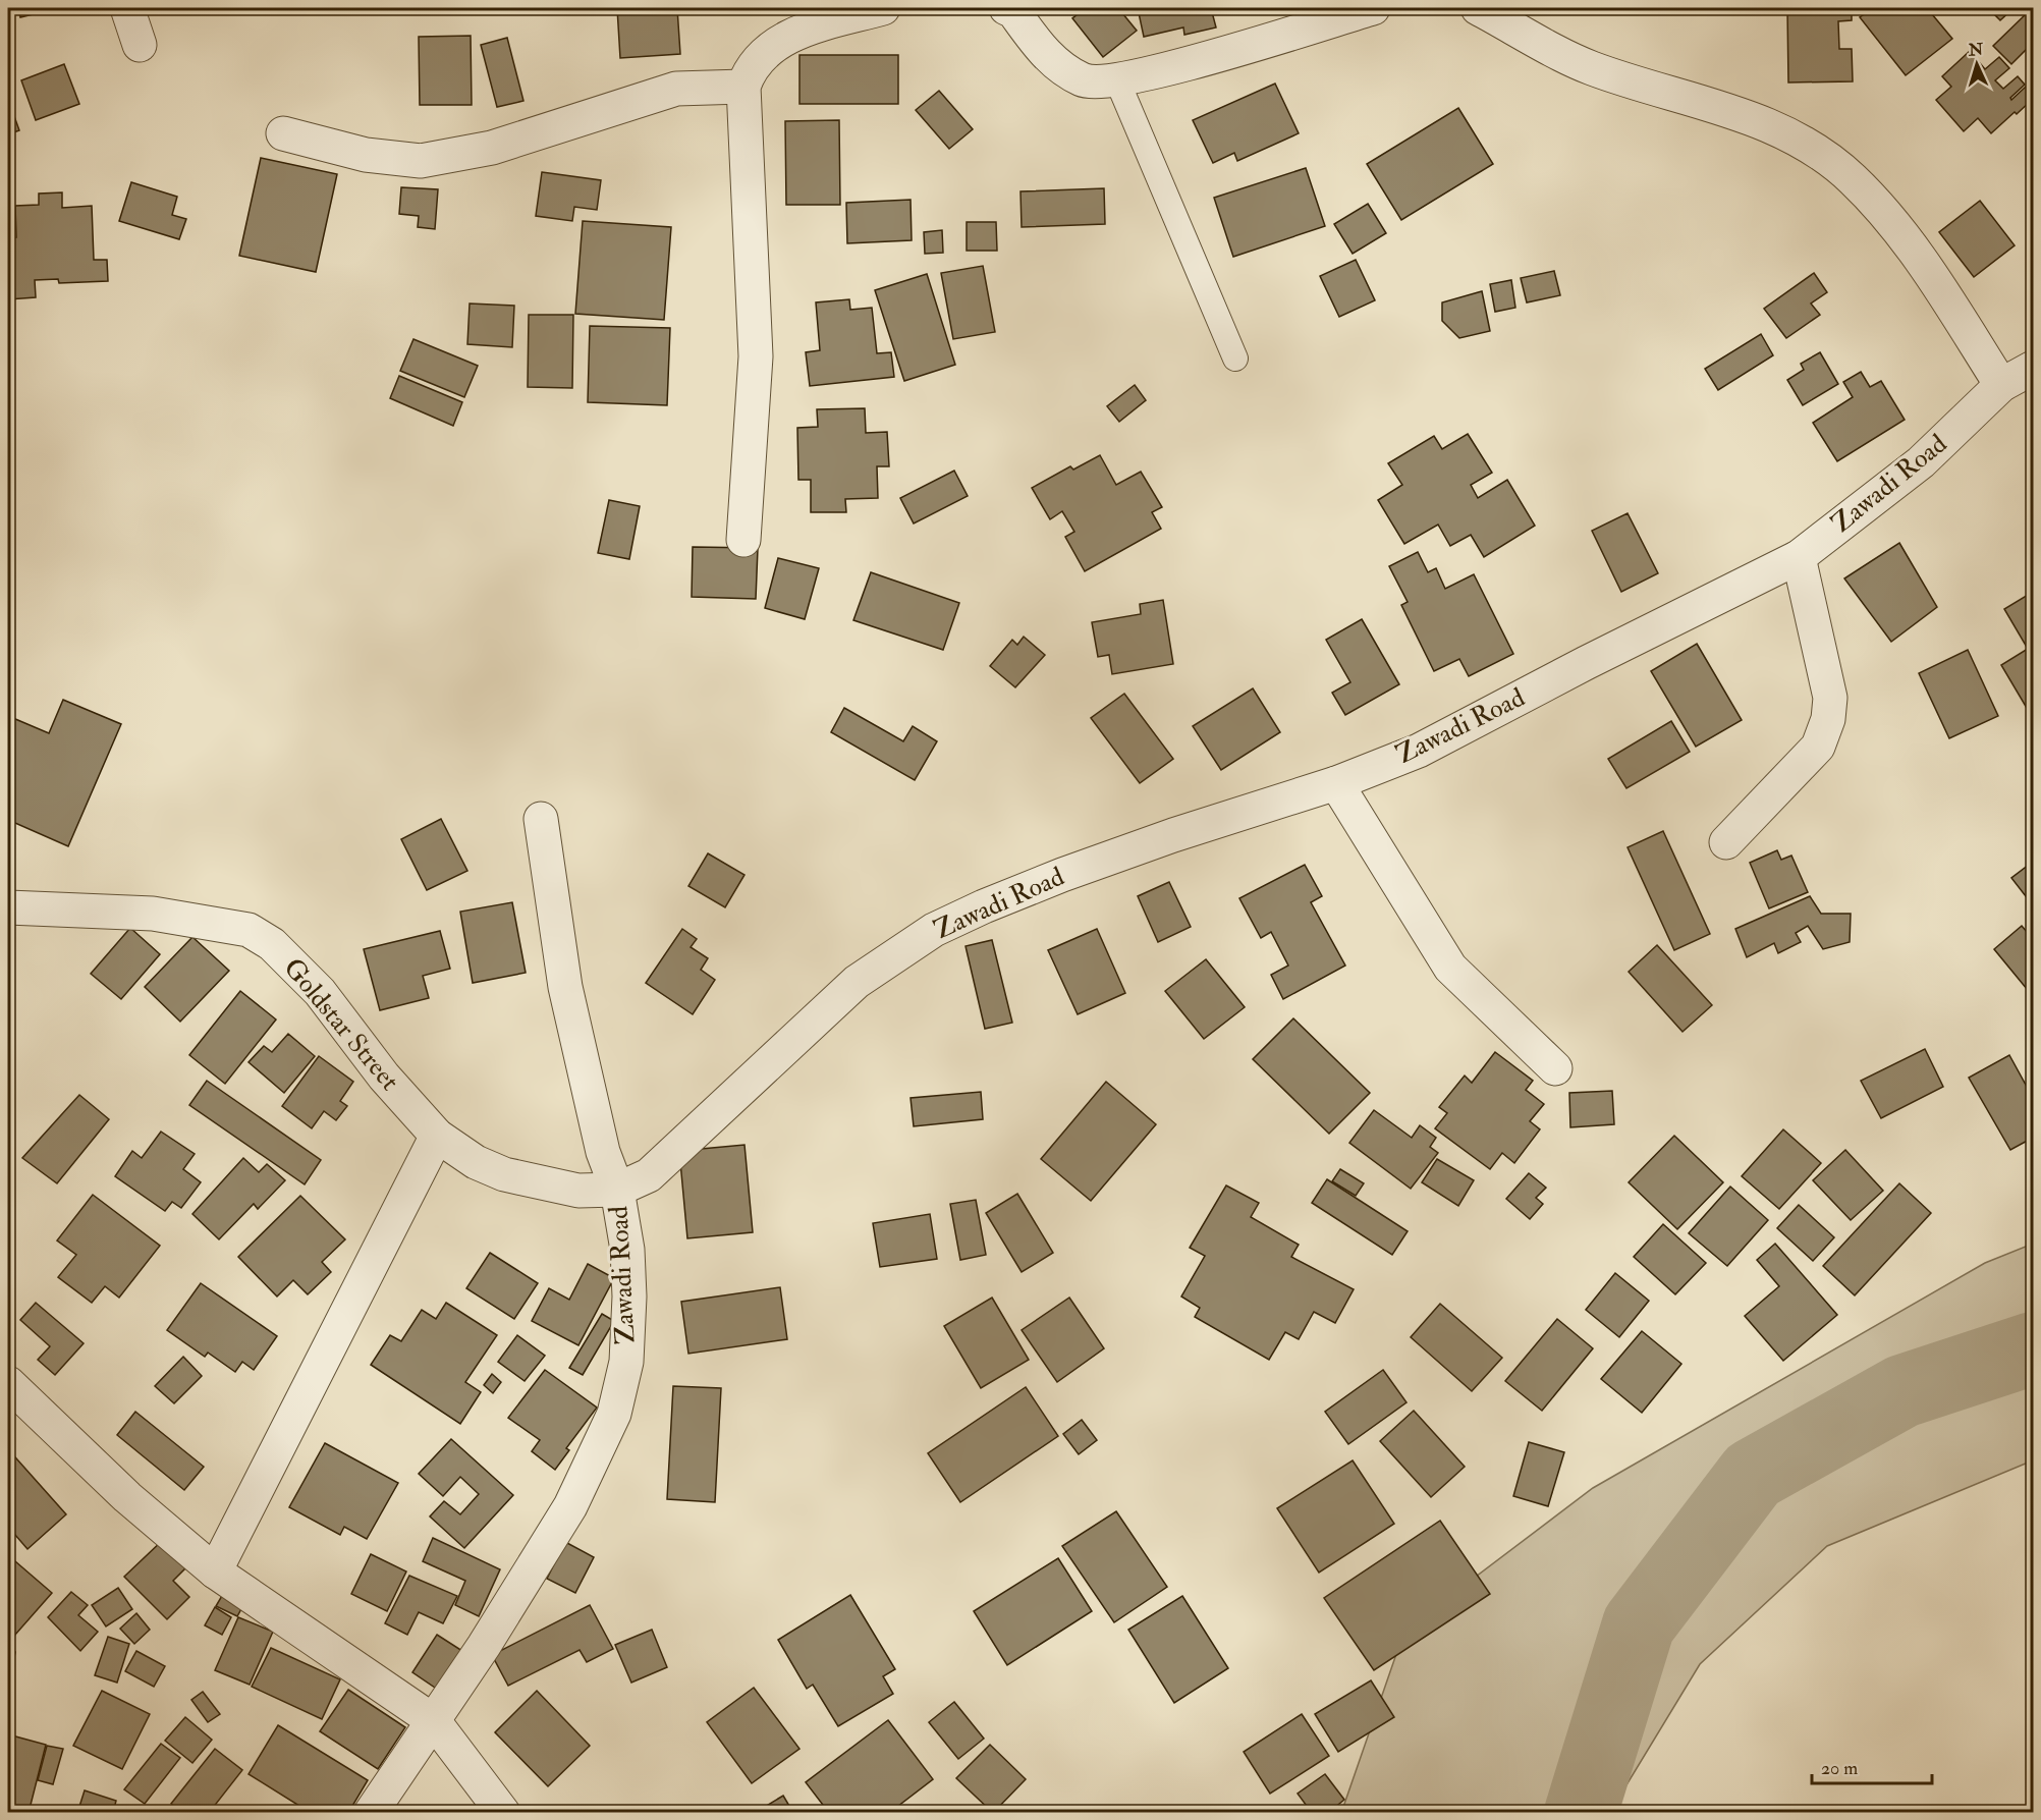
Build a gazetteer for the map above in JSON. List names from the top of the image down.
{
  "streets": {
    "street": ["Zawadi Road", "Goldstar Street"]
  },
  "crossings": [
    ["Zawadi Road", "Goldstar Street"]
  ],
  "scale_bar": "20 m",
  "north": "top"
}
